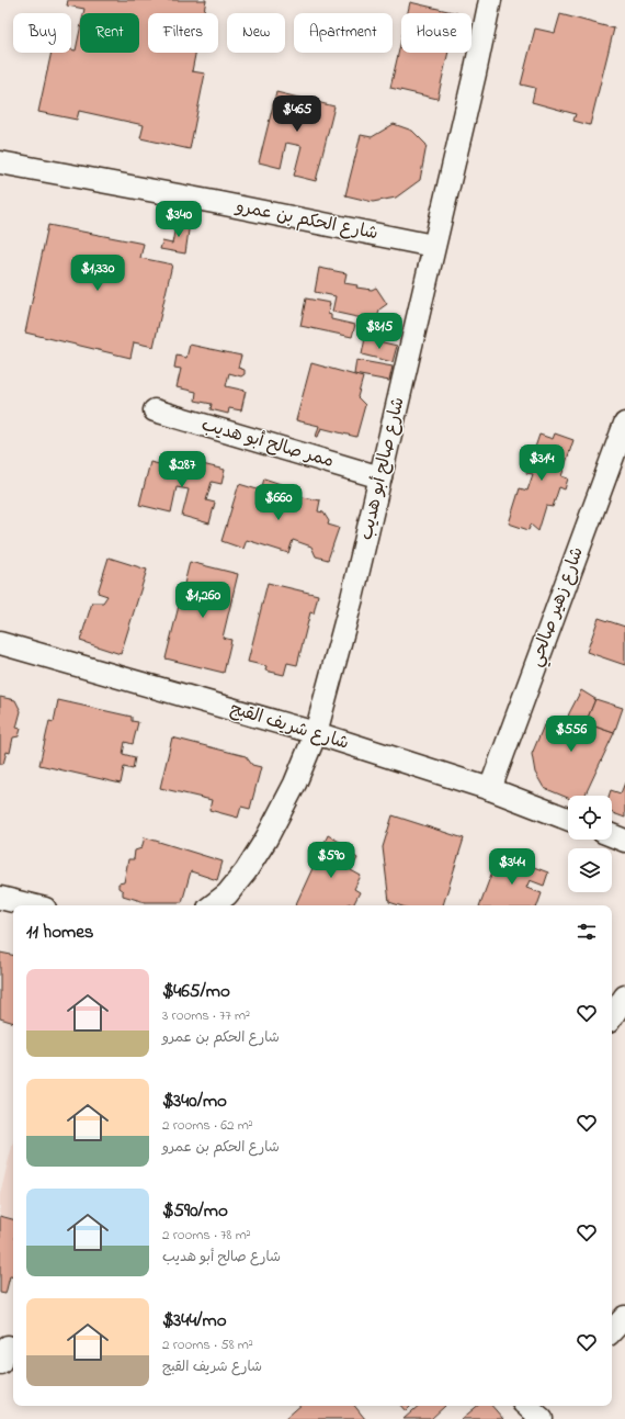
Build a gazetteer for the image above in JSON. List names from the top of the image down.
{
  "streets": {
    "street": [
      "شارع الحكم بن عمرو",
      "ممر صالح أبو هديب",
      "شارع صالح أبو هديب",
      "شارع زهير صالحي",
      "شارع شريف القبج"
    ]
  },
  "crossings": [
    ["شارع الحكم بن عمرو", "شارع صالح أبو هديب"],
    ["ممر صالح أبو هديب", "شارع صالح أبو هديب"],
    ["شارع صالح أبو هديب", "شارع شريف القبج"],
    ["شارع زهير صالحي", "شارع شريف القبج"]
  ],
  "page": {
    "chip": [
      "Buy",
      "Rent",
      "Filters",
      "New",
      "Apartment",
      "House"
    ],
    "price": [
      "$465",
      "$340",
      "$1,330",
      "$815",
      "$314",
      "$287",
      "$660",
      "$1,260",
      "$556",
      "$590",
      "$344"
    ],
    "heading": "11 homes",
    "list": [
      {
        "name": "$465/mo",
        "note": "3 rooms · 77 m² · شارع الحكم بن عمرو"
      },
      {
        "name": "$340/mo",
        "note": "2 rooms · 62 m² · شارع الحكم بن عمرو"
      },
      {
        "name": "$590/mo",
        "note": "2 rooms · 78 m² · شارع صالح أبو هديب"
      },
      {
        "name": "$344/mo",
        "note": "2 rooms · 58 m² · شارع شريف القبج"
      }
    ]
  }
}
